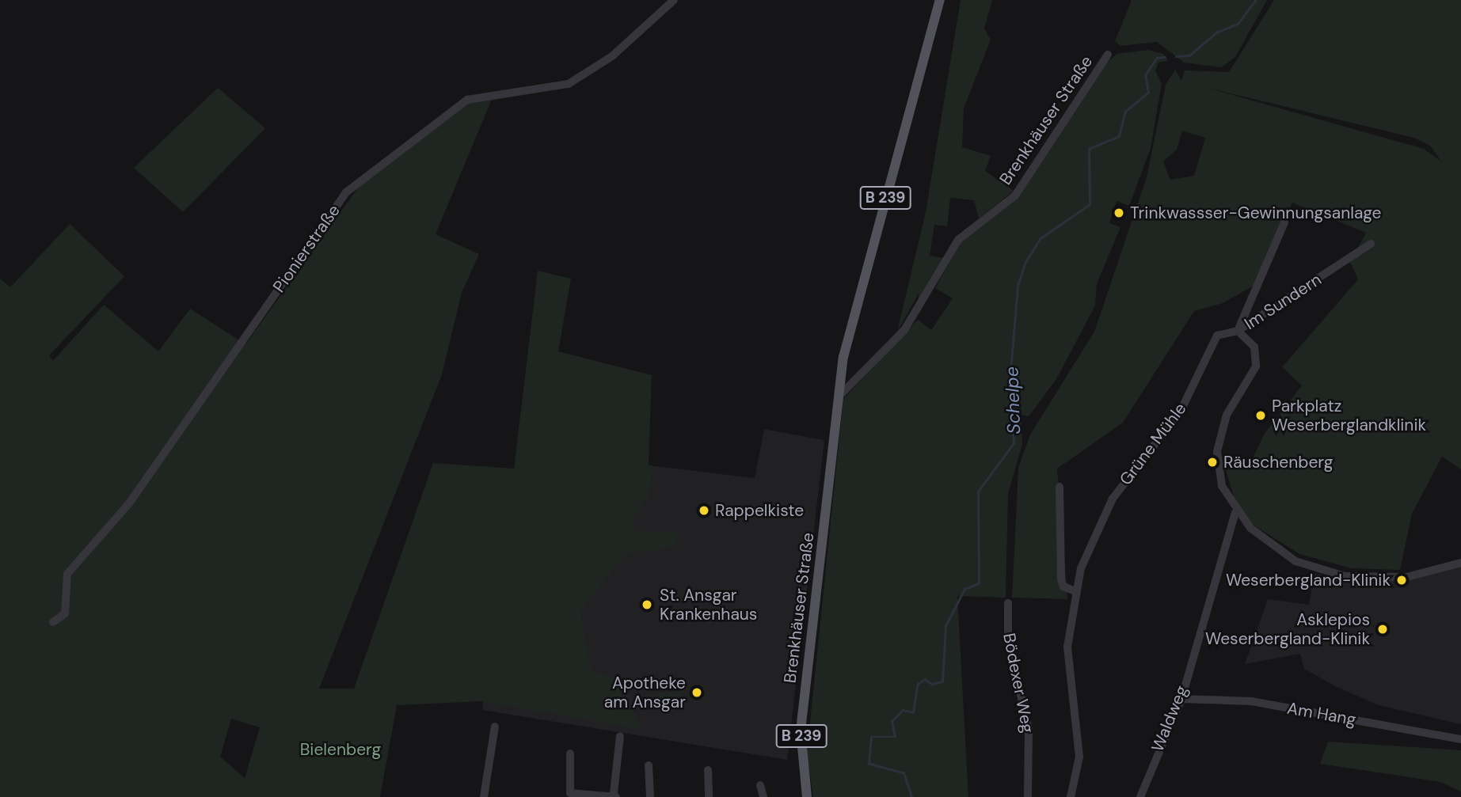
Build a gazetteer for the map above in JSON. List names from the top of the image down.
{
  "streets": {
    "main road": ["Brenkhäuser Straße", "B 239"],
    "street": [
      "Pionierstraße",
      "Im Sundern",
      "Grüne Mühle",
      "Bödexer Weg",
      "Am Hang",
      "Waldweg"
    ]
  },
  "crossings": [
    ["Brenkhäuser Straße", "B 239"],
    ["Im Sundern", "Grüne Mühle"],
    ["Am Hang", "Waldweg"]
  ],
  "water": ["Schelpe"],
  "parks": ["Bielenberg"],
  "places": [
    "Trinkwassser-Gewinnungsanlage",
    "Parkplatz Weserberglandklinik",
    "Räuschenberg",
    "Rappelkiste",
    "Weserbergland-Klinik",
    "St. Ansgar Krankenhaus",
    "Asklepios Weserbergland-Klinik",
    "Apotheke am Ansgar"
  ]
}
